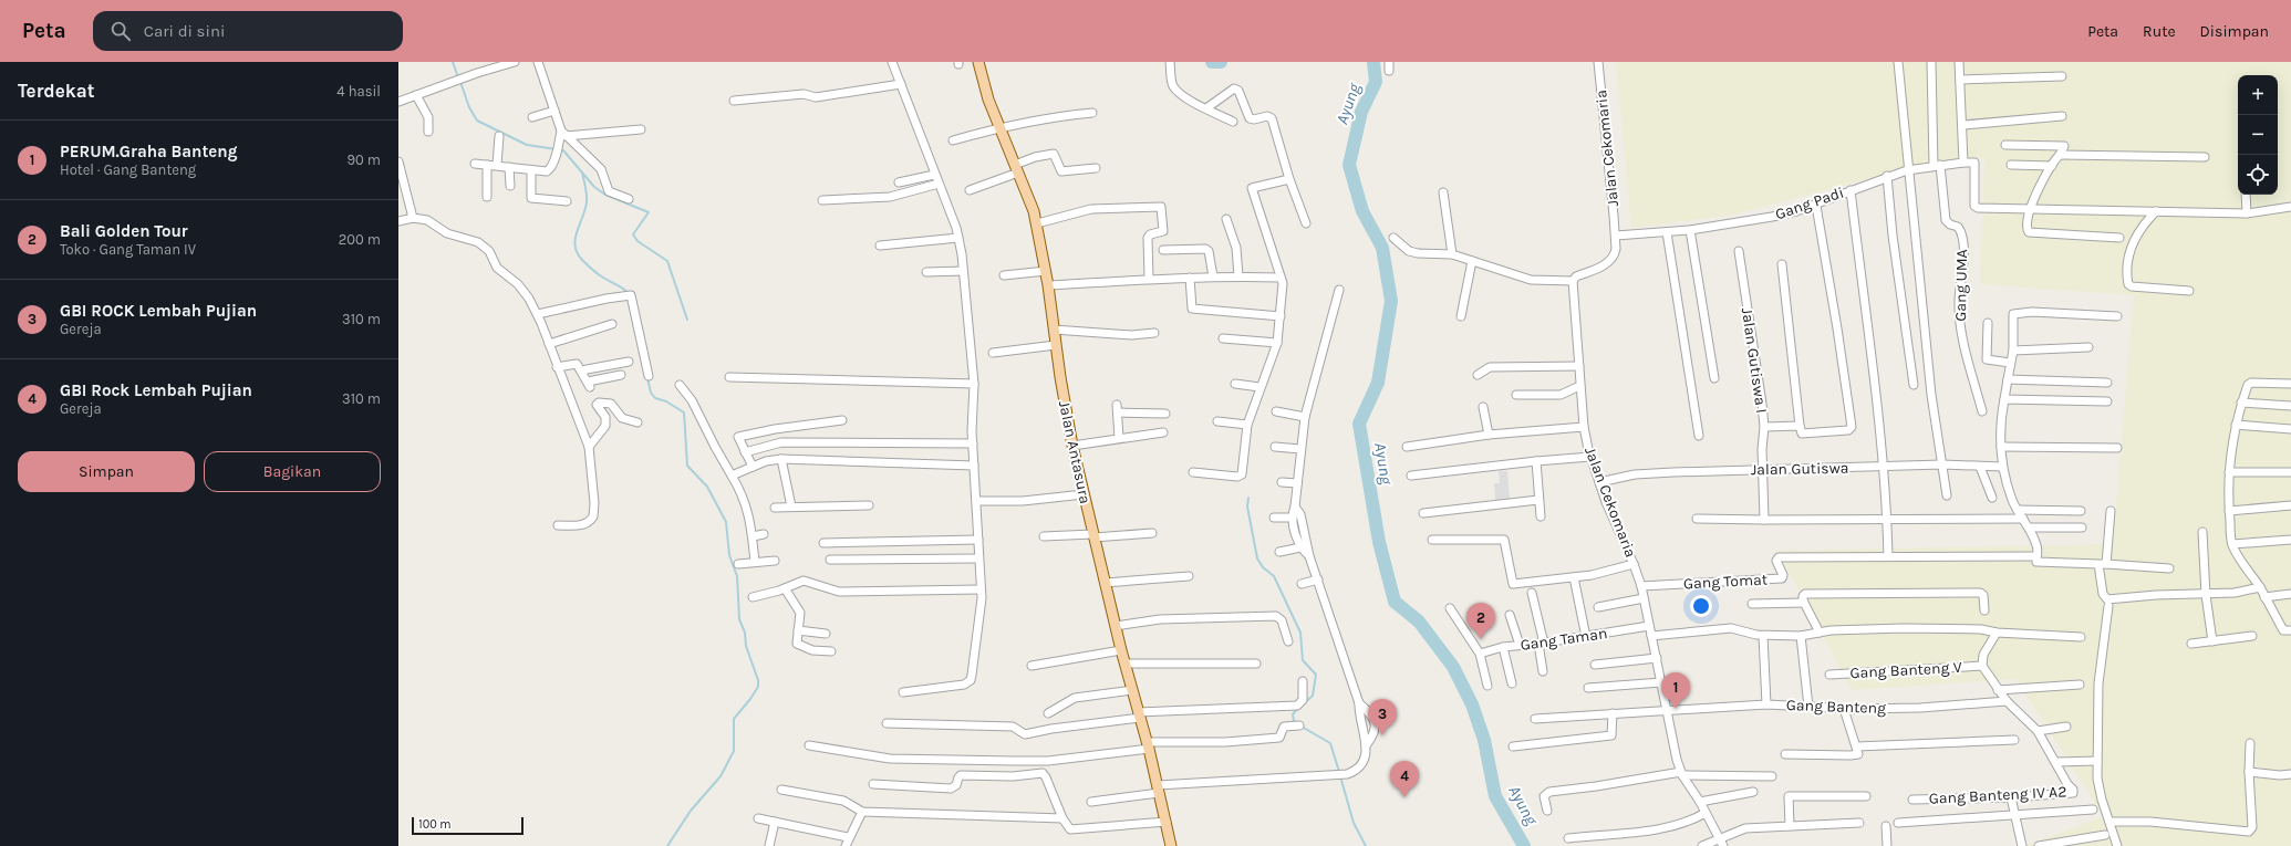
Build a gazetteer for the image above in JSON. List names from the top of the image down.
{
  "streets": {
    "main road": ["Jalan Antasura"],
    "street": [
      "Jalan Cekomaria",
      "Gang Padi",
      "Gang UMA",
      "Jalan Gutiswa I",
      "Jalan Gutiswa",
      "Gang Tomat",
      "Gang Taman",
      "Gang Banteng V",
      "Gang Banteng",
      "Gang Banteng IV A2"
    ]
  },
  "crossings": [
    ["Jalan Cekomaria", "Gang Padi"],
    ["Jalan Cekomaria", "Jalan Gutiswa"],
    ["Jalan Cekomaria", "Gang Tomat"],
    ["Jalan Cekomaria", "Gang Taman"],
    ["Jalan Cekomaria", "Gang Banteng"],
    ["Gang Padi", "Gang UMA"],
    ["Jalan Gutiswa I", "Jalan Gutiswa"]
  ],
  "water": ["Ayung"],
  "scale_bar": "100 m",
  "page": {
    "header": "Peta",
    "search": "Cari di sini",
    "nav": ["Peta", "Rute", "Disimpan"],
    "heading": ["Terdekat", "4 hasil"],
    "map_buttons": ["+", "−"],
    "list": [
      {
        "mark": "1",
        "name": "PERUM.Graha Banteng",
        "note": "Hotel · Gang Banteng",
        "value": "90 m"
      },
      {
        "mark": "2",
        "name": "Bali Golden Tour",
        "note": "Toko · Gang Taman IV",
        "value": "200 m"
      },
      {
        "mark": "3",
        "name": "GBI ROCK Lembah Pujian",
        "note": "Gereja",
        "value": "310 m"
      },
      {
        "mark": "4",
        "name": "GBI Rock Lembah Pujian",
        "note": "Gereja",
        "value": "310 m"
      }
    ],
    "buttons": ["Simpan", "Bagikan"],
    "pins": [
      "2",
      "1",
      "3",
      "4"
    ],
    "scale": "100 m"
  }
}
